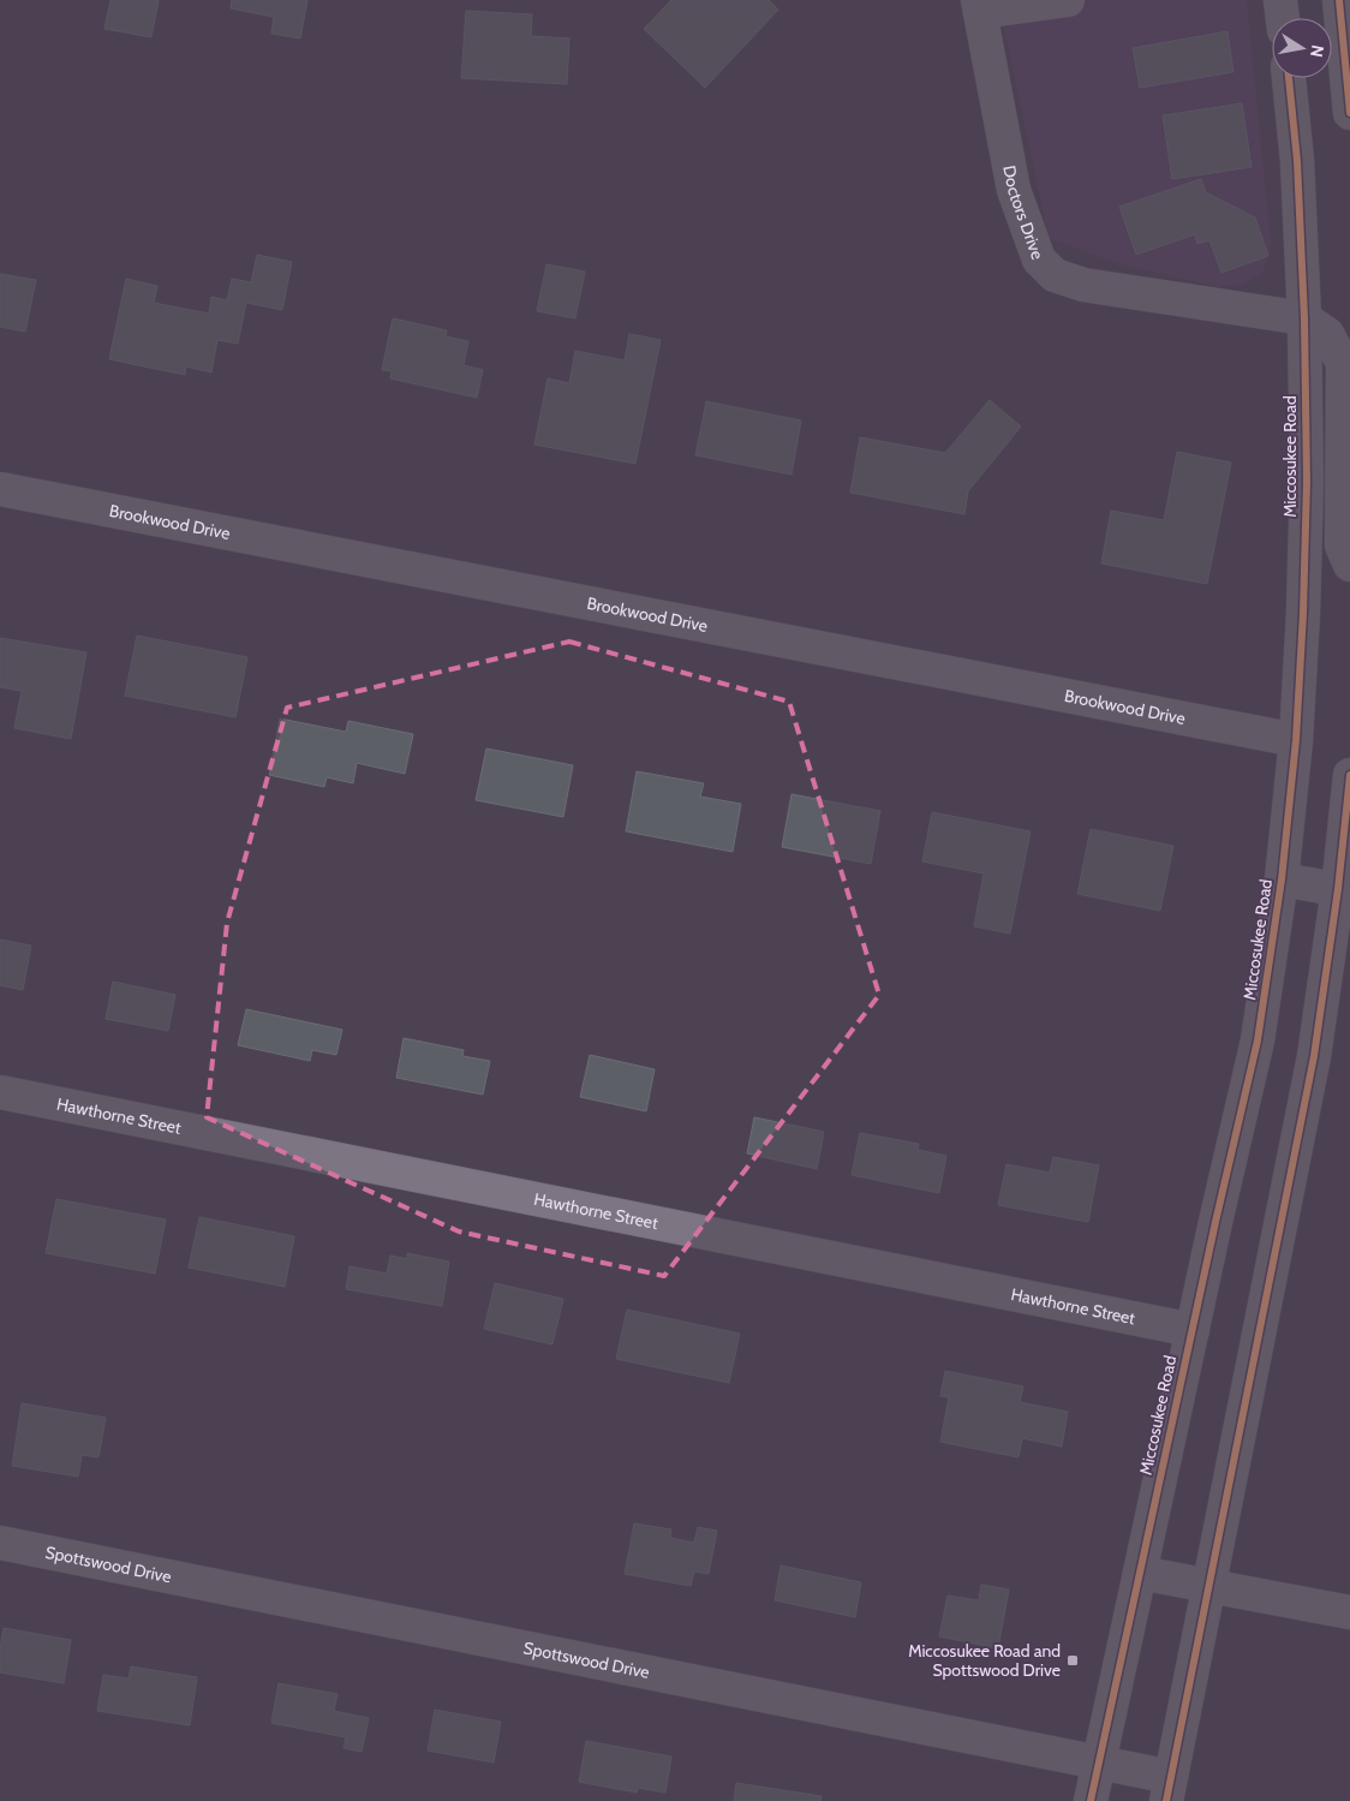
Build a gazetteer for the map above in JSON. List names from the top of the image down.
{
  "streets": {
    "street": [
      "Doctors Drive",
      "Miccosukee Road",
      "Brookwood Drive",
      "Hawthorne Street",
      "Spottswood Drive"
    ]
  },
  "crossings": [
    ["Doctors Drive", "Miccosukee Road"],
    ["Miccosukee Road", "Brookwood Drive"],
    ["Miccosukee Road", "Hawthorne Street"],
    ["Miccosukee Road", "Spottswood Drive"]
  ],
  "places": {
    "transit": ["Miccosukee Road and Spottswood Drive"]
  },
  "north": "right"
}
